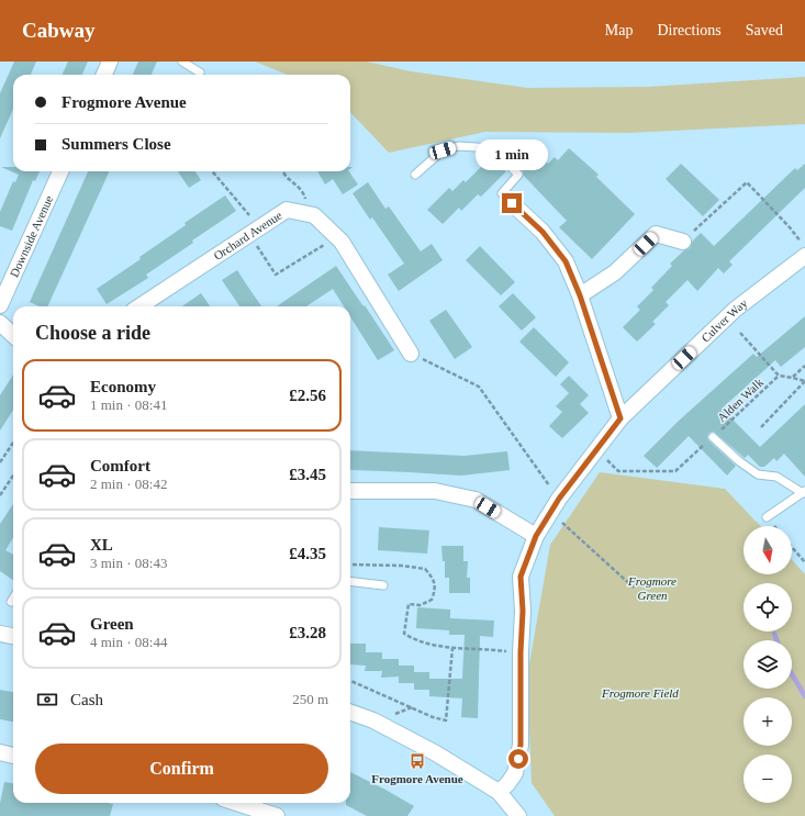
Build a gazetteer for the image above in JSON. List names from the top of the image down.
{
  "streets": {
    "street": ["Orchard Avenue", "Downside Avenue", "Culver Way"],
    "path": ["Alden Walk"]
  },
  "crossings": [
    ["Culver Way", "Alden Walk"]
  ],
  "parks": ["Frogmore Green", "Frogmore Field"],
  "places": {
    "bus stop": ["Frogmore Avenue"]
  },
  "north": "bottom",
  "page": {
    "header": "Cabway",
    "nav": ["Map", "Directions", "Saved"],
    "banner": ["Frogmore Avenue", "Summers Close"],
    "bubble": "1 min",
    "heading": "Choose a ride",
    "list": [
      {
        "name": "Economy",
        "note": "1 min · 08:41",
        "value": "£2.56"
      },
      {
        "name": "Comfort",
        "note": "2 min · 08:42",
        "value": "£3.45"
      },
      {
        "name": "XL",
        "note": "3 min · 08:43",
        "value": "£4.35"
      },
      {
        "name": "Green",
        "note": "4 min · 08:44",
        "value": "£3.28"
      }
    ],
    "map_buttons": ["+", "−"],
    "pay": ["Cash", "250 m"],
    "buttons": "Confirm"
  }
}
